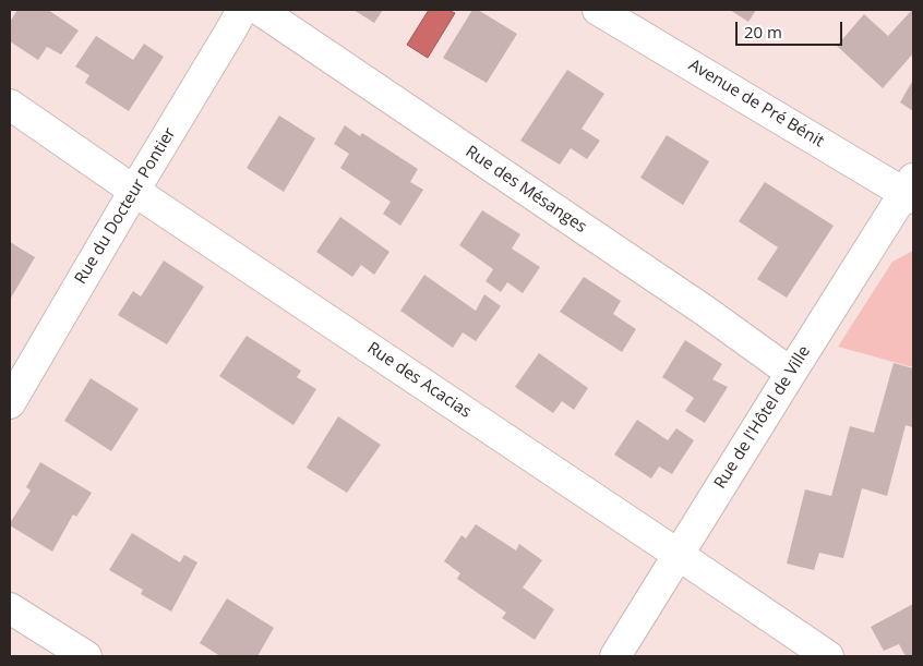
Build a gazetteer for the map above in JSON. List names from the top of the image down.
{
  "streets": {
    "street": [
      "Avenue de Pré Bénit",
      "Rue des Mésanges",
      "Rue du Docteur Pontier",
      "Rue des Acacias",
      "Rue de l'Hôtel de Ville"
    ]
  },
  "crossings": [
    ["Avenue de Pré Bénit", "Rue de l'Hôtel de Ville"],
    ["Rue des Mésanges", "Rue de l'Hôtel de Ville"],
    ["Rue du Docteur Pontier", "Rue des Acacias"],
    ["Rue des Acacias", "Rue de l'Hôtel de Ville"]
  ],
  "scale_bar": "20 m"
}
